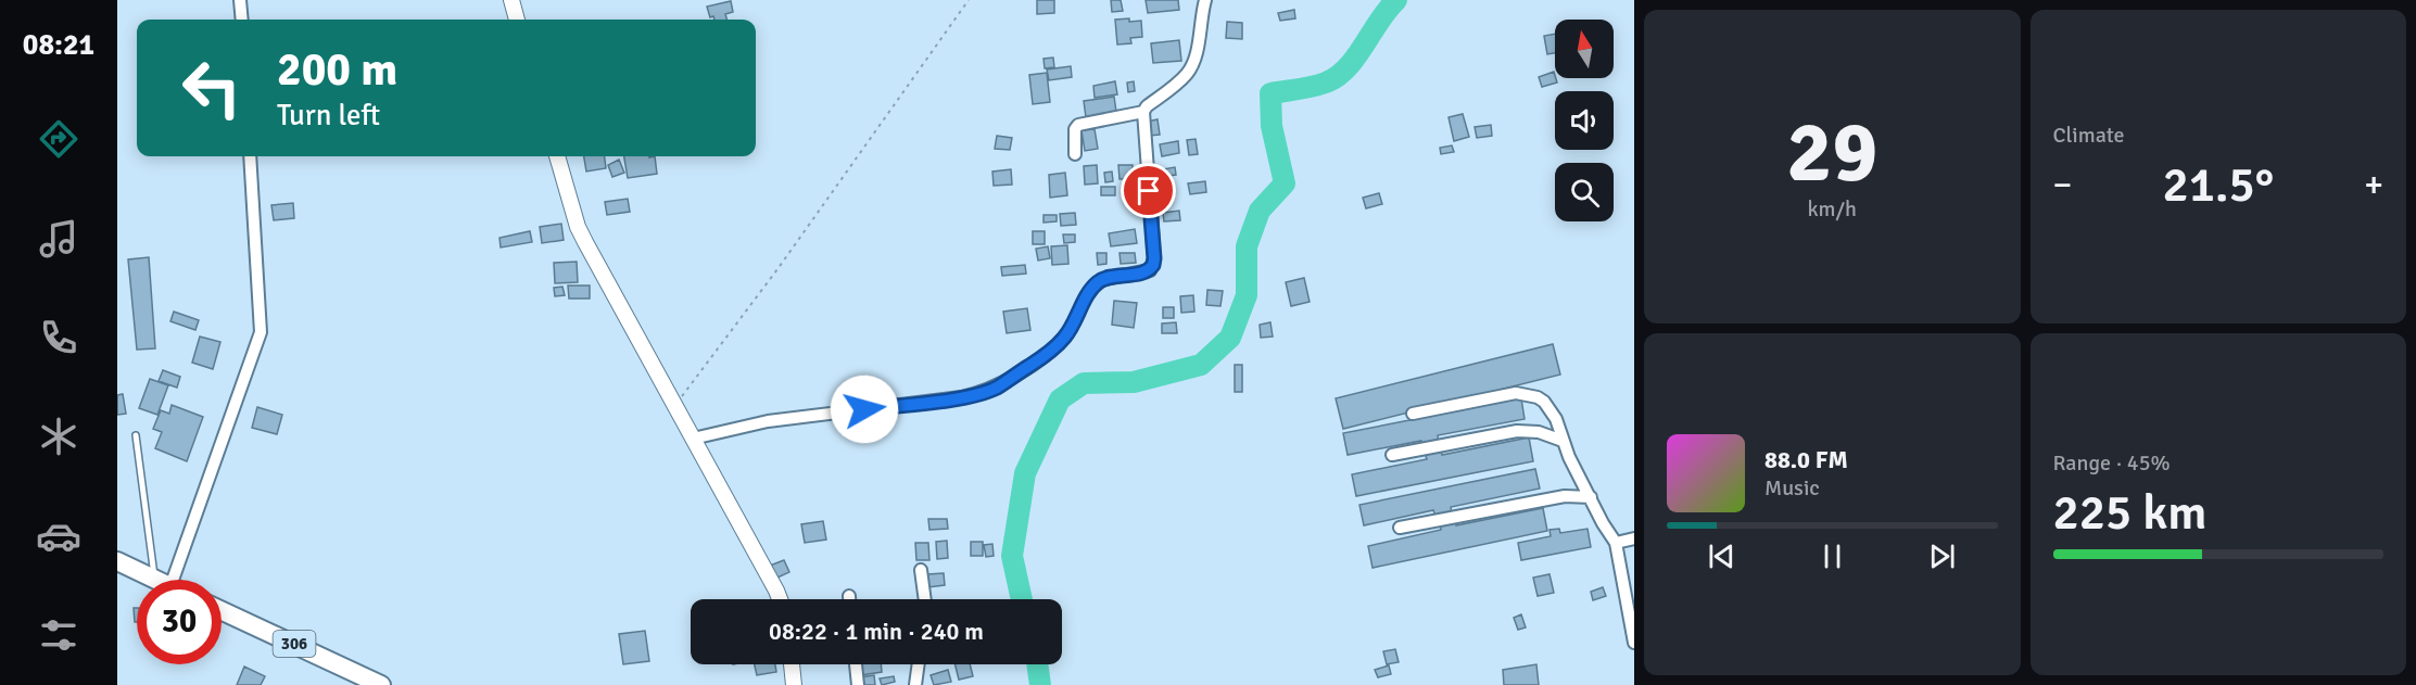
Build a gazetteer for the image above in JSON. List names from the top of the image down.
{
  "streets": {
    "main road": ["306"]
  },
  "north": "top",
  "page": {
    "tabs": "08:21",
    "tile": [
      ["29", "km/h"],
      "Climate",
      ["Range · 45%", "225 km"]
    ],
    "turn": ["200 m", "Turn left"],
    "heat": ["−", "21.5°", "+"],
    "song": ["88.0 FM", "Music"],
    "limit": "30",
    "trip": "08:22 · 1 min · 240 m"
  }
}
